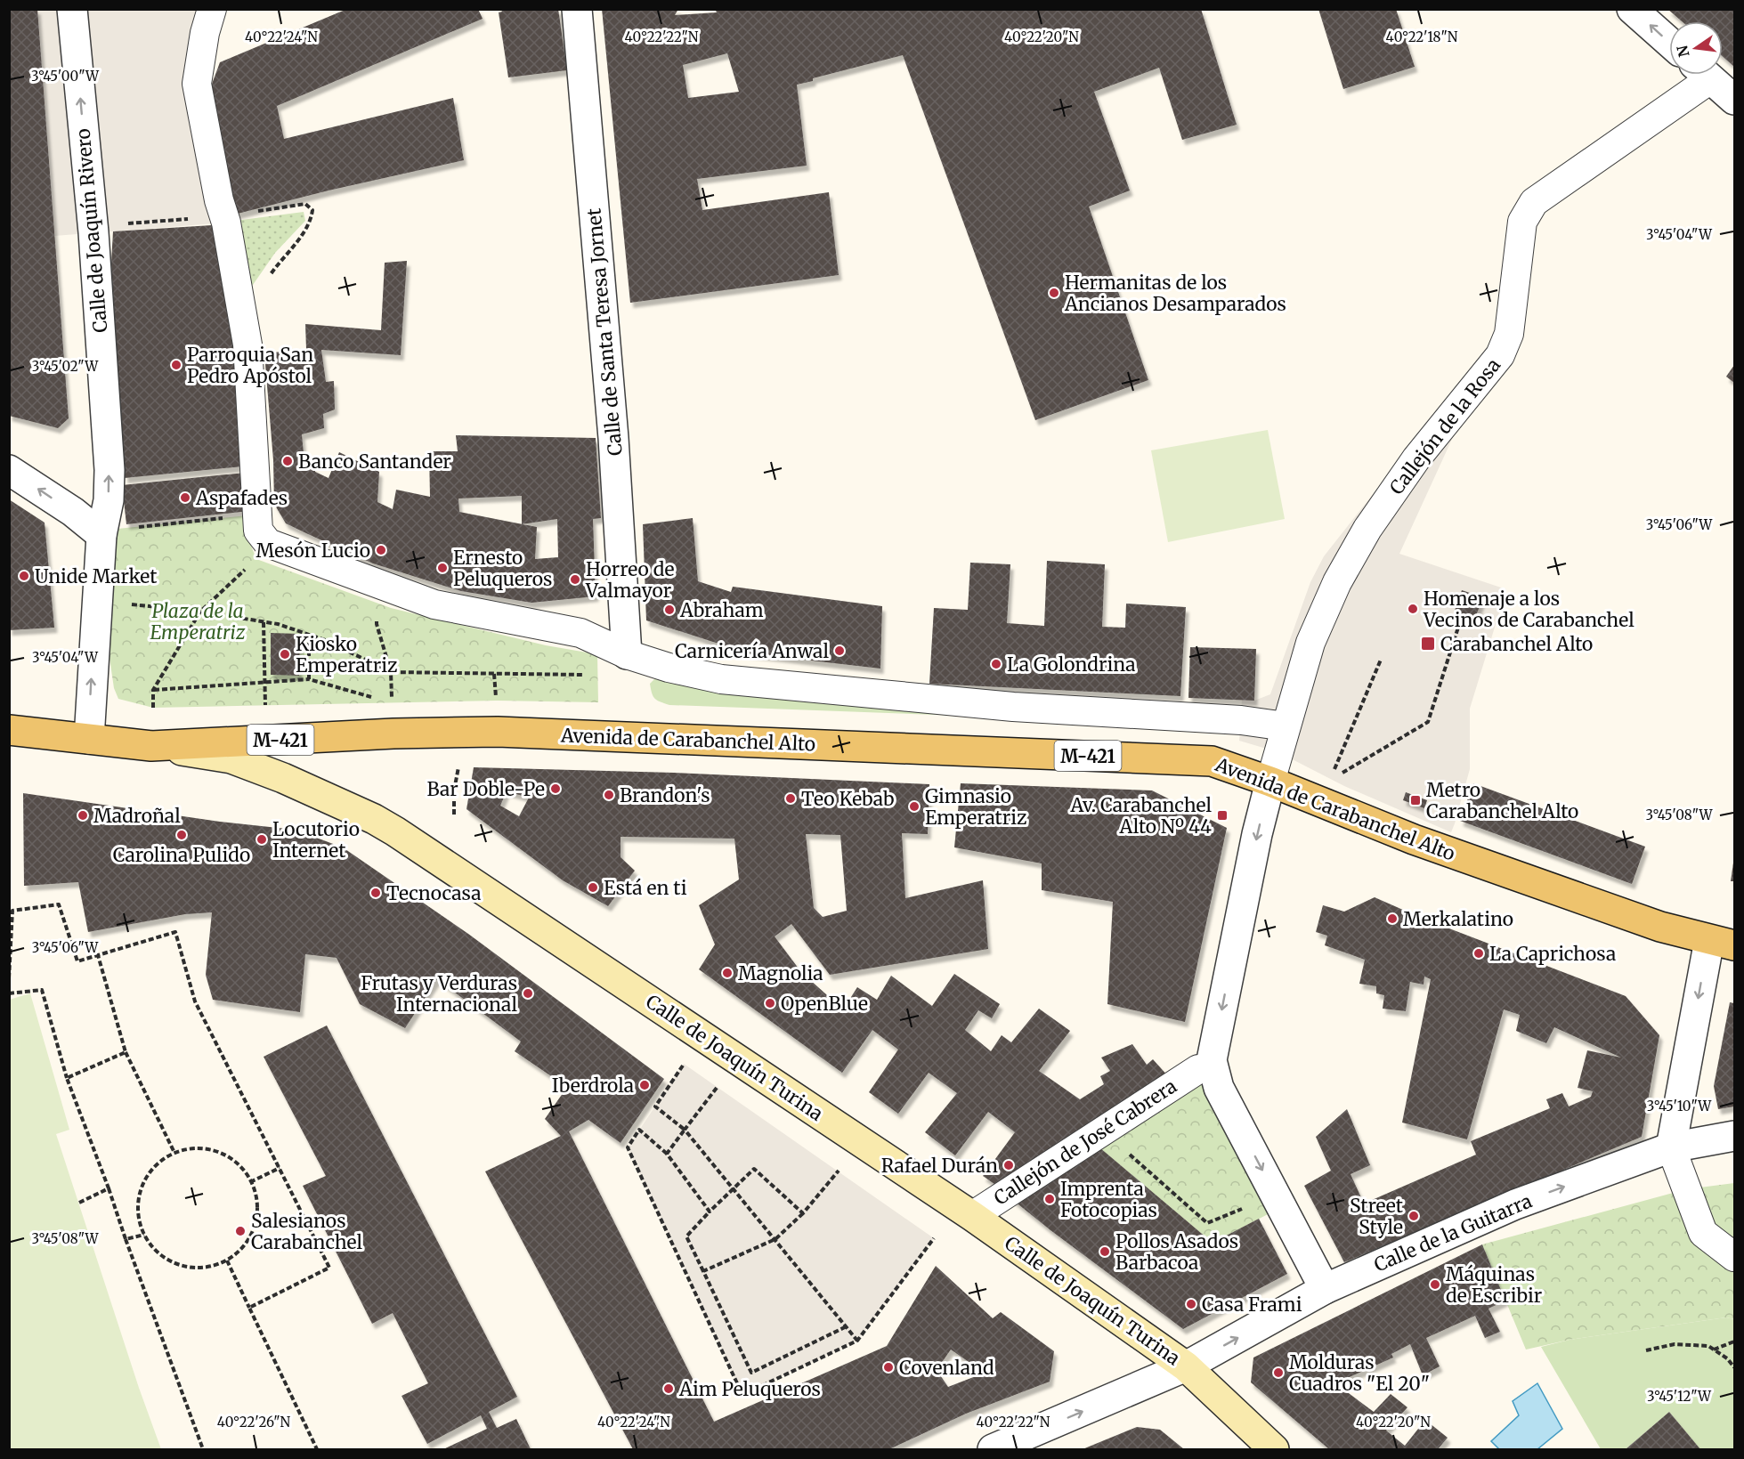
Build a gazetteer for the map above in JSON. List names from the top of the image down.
{
  "streets": {
    "main road": ["M-421", "Avenida de Carabanchel Alto", "Calle de Joaquín Turina"],
    "street": [
      "Calle de Joaquín Rivero",
      "Calle de Santa Teresa Jornet",
      "Callejón de la Rosa",
      "Callejón de José Cabrera",
      "Calle de la Guitarra"
    ]
  },
  "crossings": [
    ["Calle de Joaquín Rivero", "M-421"],
    ["Callejón de la Rosa", "Avenida de Carabanchel Alto"],
    ["M-421", "Avenida de Carabanchel Alto"],
    ["M-421", "Calle de Joaquín Turina"],
    ["Avenida de Carabanchel Alto", "Calle de Joaquín Turina"],
    ["Calle de Joaquín Turina", "Callejón de José Cabrera"],
    ["Calle de Joaquín Turina", "Calle de la Guitarra"]
  ],
  "one_way": ["Calle de Joaquín Rivero", "Calle de la Guitarra"],
  "parks": ["Plaza de la Emperatriz"],
  "places": {
    "other": [
      "Hermanitas de los Ancianos Desamparados",
      "Parroquia San Pedro Apóstol",
      "Banco Santander",
      "Aspafades",
      "Mesón Lucio",
      "Ernesto Peluqueros",
      "Unide Market",
      "Horreo de Valmayor",
      "Homenaje a los Vecinos de Carabanchel",
      "Abraham",
      "Carnicería Anwal",
      "Kiosko Emperatriz",
      "La Golondrina",
      "Bar Doble-Pe",
      "Brandon's",
      "Teo Kebab",
      "Gimnasio Emperatriz",
      "Madroñal",
      "Carolina Pulido",
      "Locutorio Internet",
      "Está en ti",
      "Tecnocasa",
      "Merkalatino",
      "La Caprichosa",
      "Magnolia",
      "Frutas y Verduras Internacional",
      "OpenBlue",
      "Iberdrola",
      "Rafael Durán",
      "Imprenta Fotocopias",
      "Street Style",
      "Salesianos Carabanchel",
      "Pollos Asados Barbacoa",
      "Máquinas de Escribir",
      "Casa Frami",
      "Covenland",
      "Molduras Cuadros \"El 20\"",
      "Aim Peluqueros"
    ],
    "transit": ["Carabanchel Alto", "Metro Carabanchel Alto", "Av. Carabanchel Alto Nº 44"]
  },
  "north": "left",
  "coordinates": [
    "40°22'18\"N",
    "40°22'24\"N",
    "40°22'22\"N",
    "40°22'20\"N",
    "3°45'00\"W",
    "3°45'04\"W",
    "3°45'02\"W",
    "3°45'06\"W",
    "3°45'08\"W",
    "3°45'10\"W",
    "3°45'12\"W",
    "40°22'26\"N"
  ]
}
